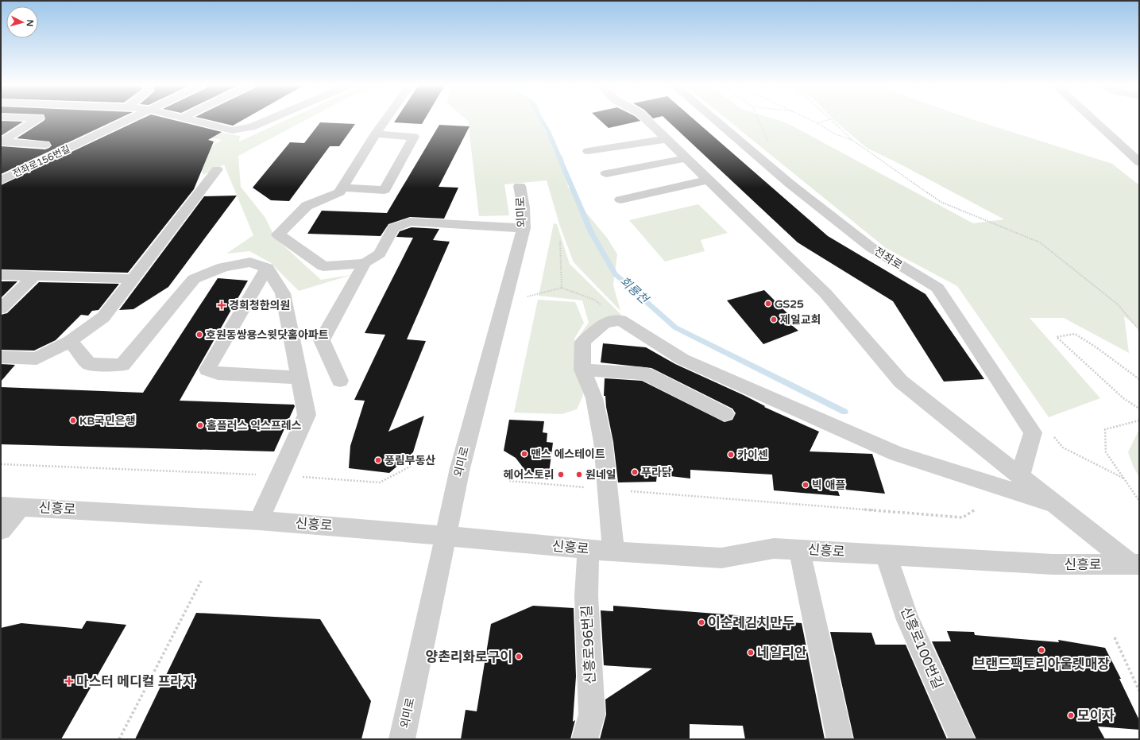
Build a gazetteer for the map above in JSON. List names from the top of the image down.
{
  "streets": {
    "street": [
      "전좌로156번길",
      "외미로",
      "전좌로",
      "신흥로",
      "신흥로96번길",
      "신흥로100번길"
    ]
  },
  "crossings": [
    ["외미로", "신흥로"],
    ["신흥로", "신흥로96번길"],
    ["신흥로", "신흥로100번길"]
  ],
  "water": ["회룡천"],
  "places": {
    "other": [
      "GS25",
      "제일교회",
      "호원동쌍용스윗닷홈아파트",
      "KB국민은행",
      "홈플러스 익스프레스",
      "맨스 에스테이트",
      "카이센",
      "풍림부동산",
      "푸라닭",
      "헤어스토리",
      "원네일",
      "빅 애플",
      "이순례김치만두",
      "브랜드팩토리아울렛매장",
      "네일리안",
      "양촌리화로구이",
      "모이자"
    ],
    "health": ["경희청한의원", "마스터 메디컬 프라자"]
  },
  "north": "right"
}
